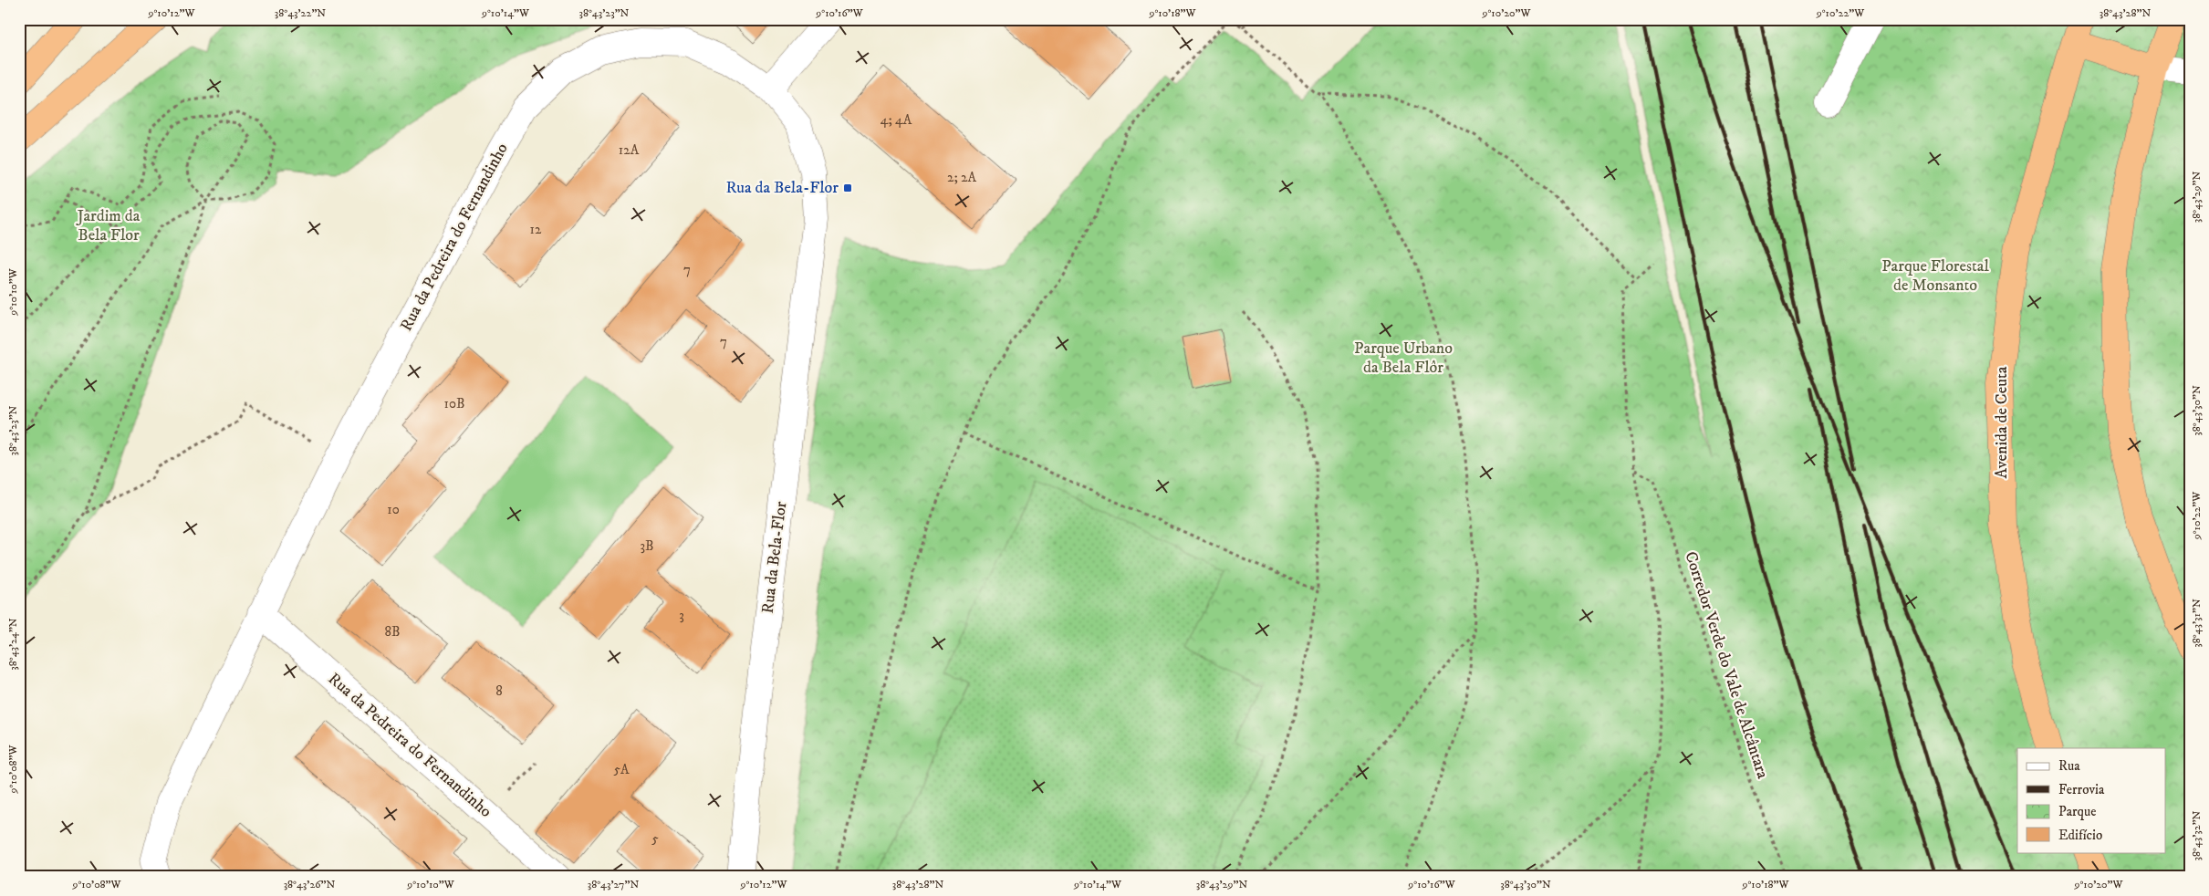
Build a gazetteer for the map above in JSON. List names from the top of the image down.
{
  "streets": {
    "highway": ["Avenida de Ceuta"],
    "street": ["Rua da Pedreira do Fernandinho", "Rua da Bela-Flor"],
    "path": ["Corredor Verde do Vale de Alcântara"]
  },
  "crossings": [
    ["Rua da Pedreira do Fernandinho", "Rua da Bela-Flor"]
  ],
  "parks": ["Jardim da Bela Flor", "Parque Florestal de Monsanto", "Parque Urbano da Bela Flôr"],
  "places": {
    "transit": ["Rua da Bela-Flor"]
  },
  "house_numbers": [
    "4; 4A",
    "12A",
    "2; 2A",
    "12",
    "7",
    "7",
    "10B",
    "10",
    "3B",
    "3",
    "8B",
    "8",
    "5A",
    "5"
  ],
  "legend": [
    "Rua",
    "Ferrovia",
    "Parque",
    "Edifício"
  ],
  "coordinates": [
    "9°10'12\"W",
    "38°43'22\"N",
    "9°10'14\"W",
    "38°43'23\"N",
    "9°10'16\"W",
    "9°10'18\"W",
    "9°10'20\"W",
    "9°10'22\"W",
    "38°43'28\"N",
    "38°43'29\"N",
    "9°10'10\"W",
    "38°43'30\"N",
    "38°43'31\"N",
    "38°43'24\"N",
    "9°10'08\"W",
    "38°43'32\"N",
    "38°43'26\"N",
    "38°43'27\"N"
  ]
}
